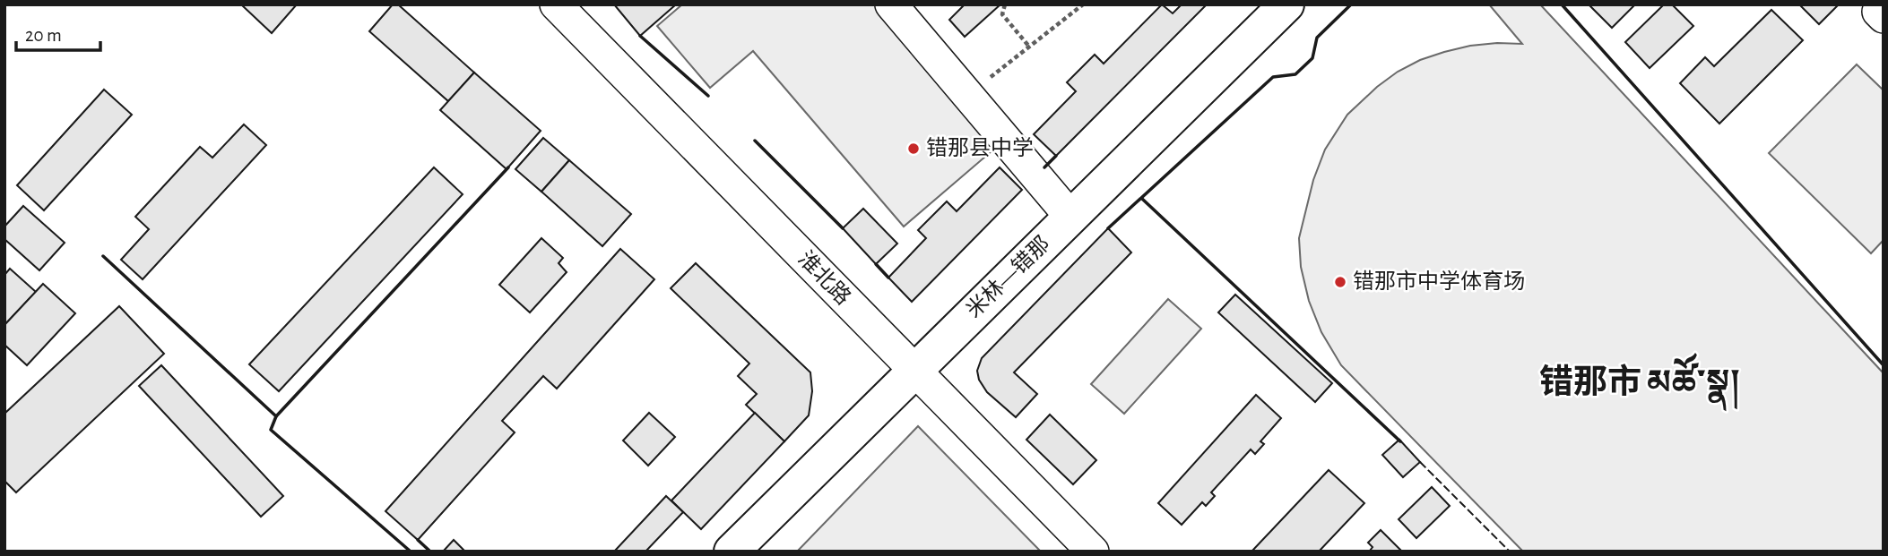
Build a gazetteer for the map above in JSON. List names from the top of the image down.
{
  "streets": {
    "highway": ["米林—错那"],
    "street": ["淮北路"]
  },
  "crossings": [
    ["米林—错那", "淮北路"]
  ],
  "districts": ["错那市 མཚོ་སྣ།"],
  "places": ["错那县中学", "错那市中学体育场"],
  "scale_bar": "20 m"
}
